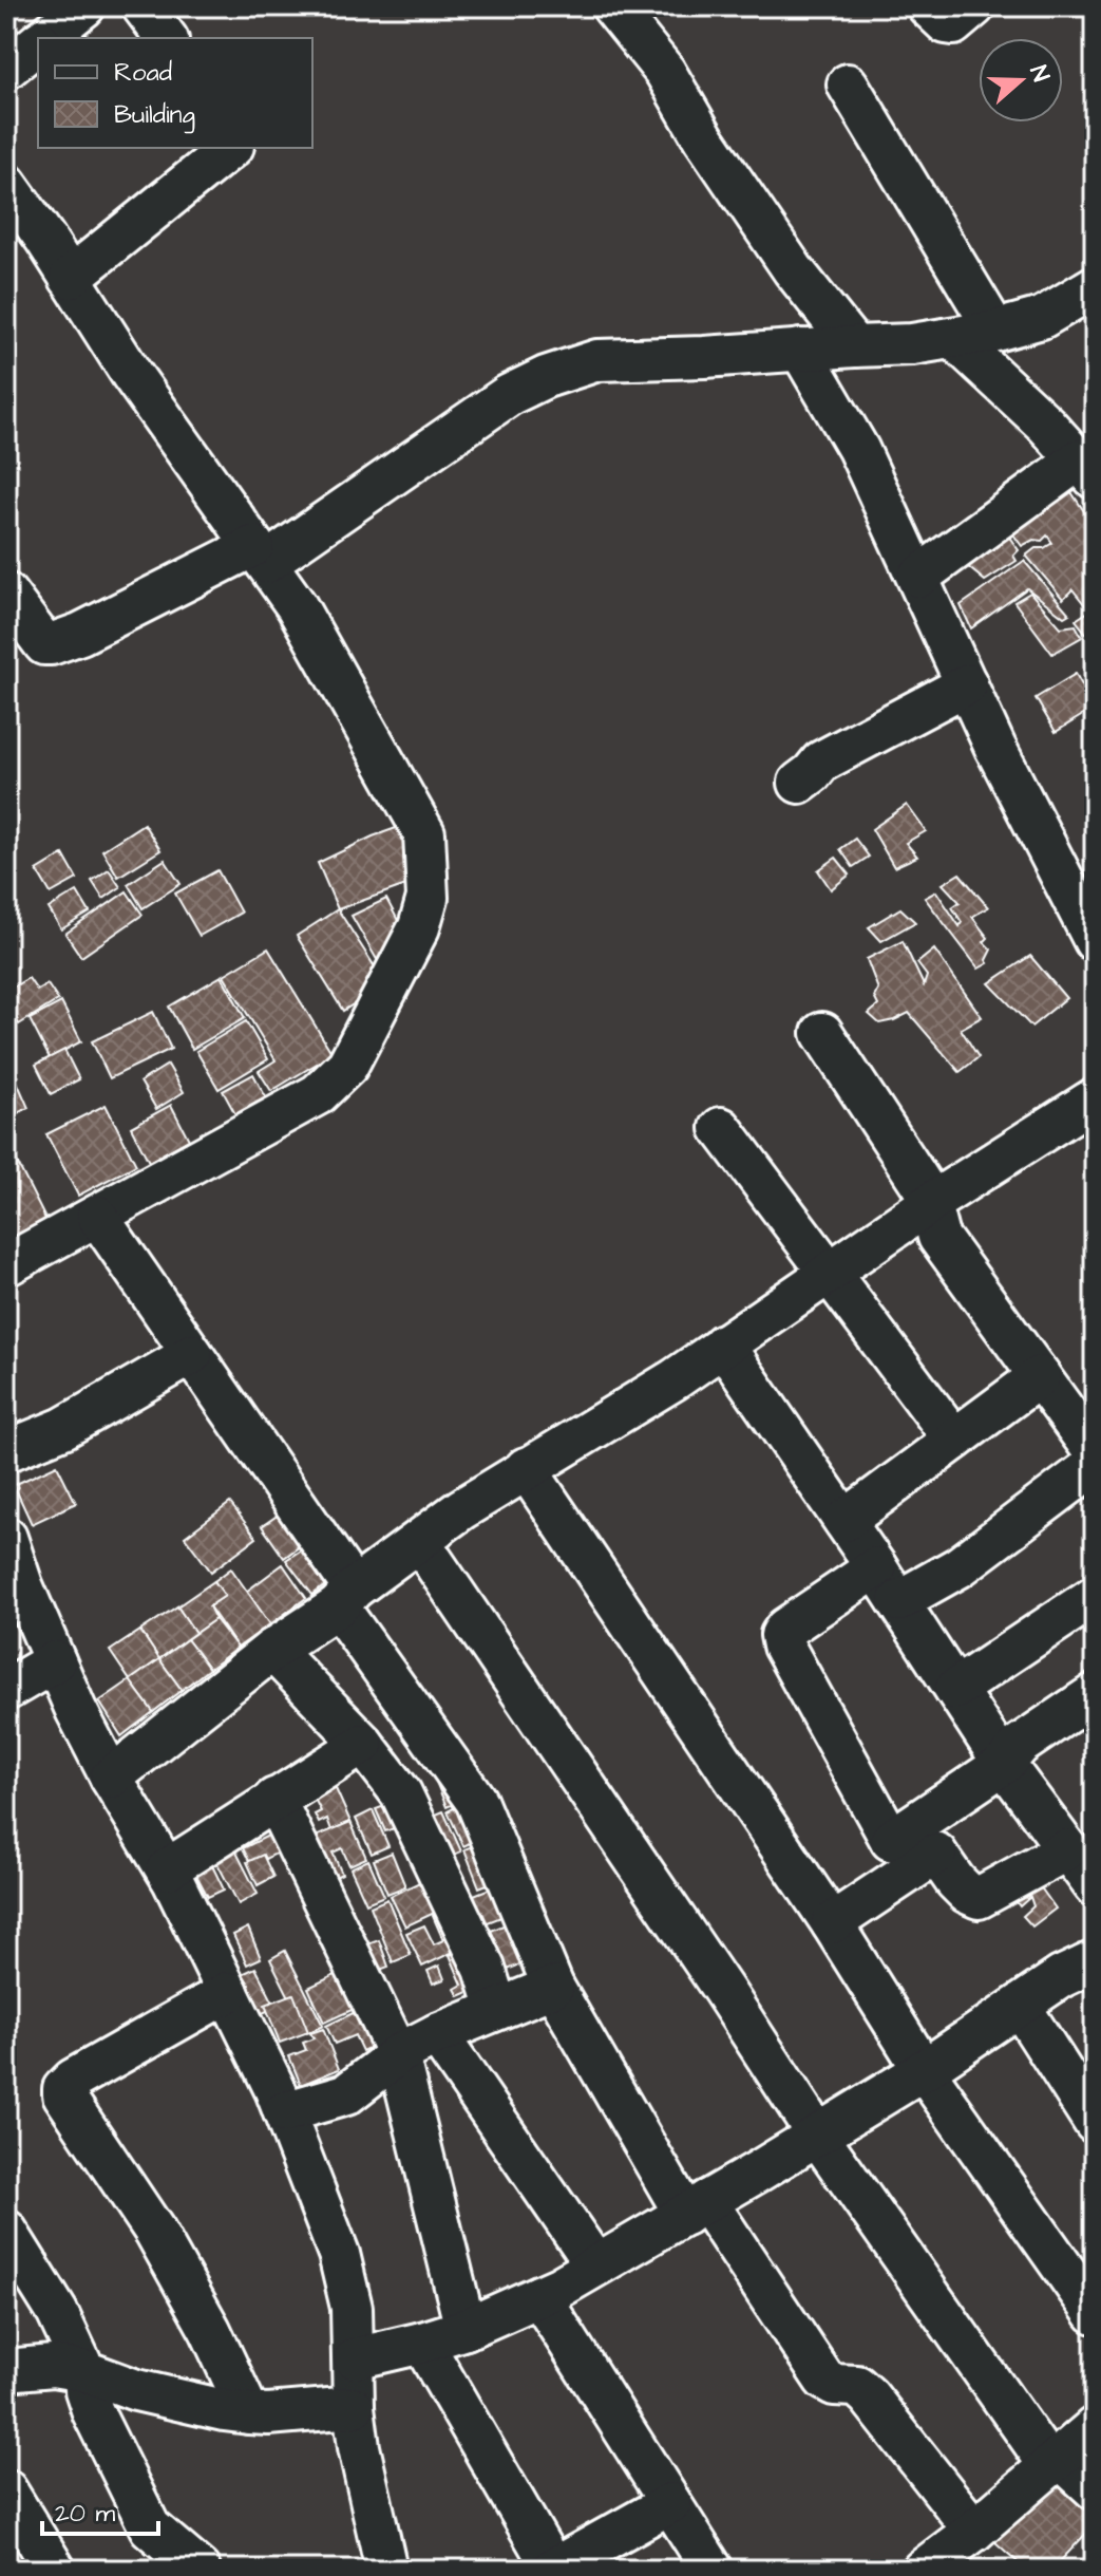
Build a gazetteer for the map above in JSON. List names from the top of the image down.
{
  "legend": ["Road", "Building"],
  "scale_bar": "20 m",
  "north": "right"
}
